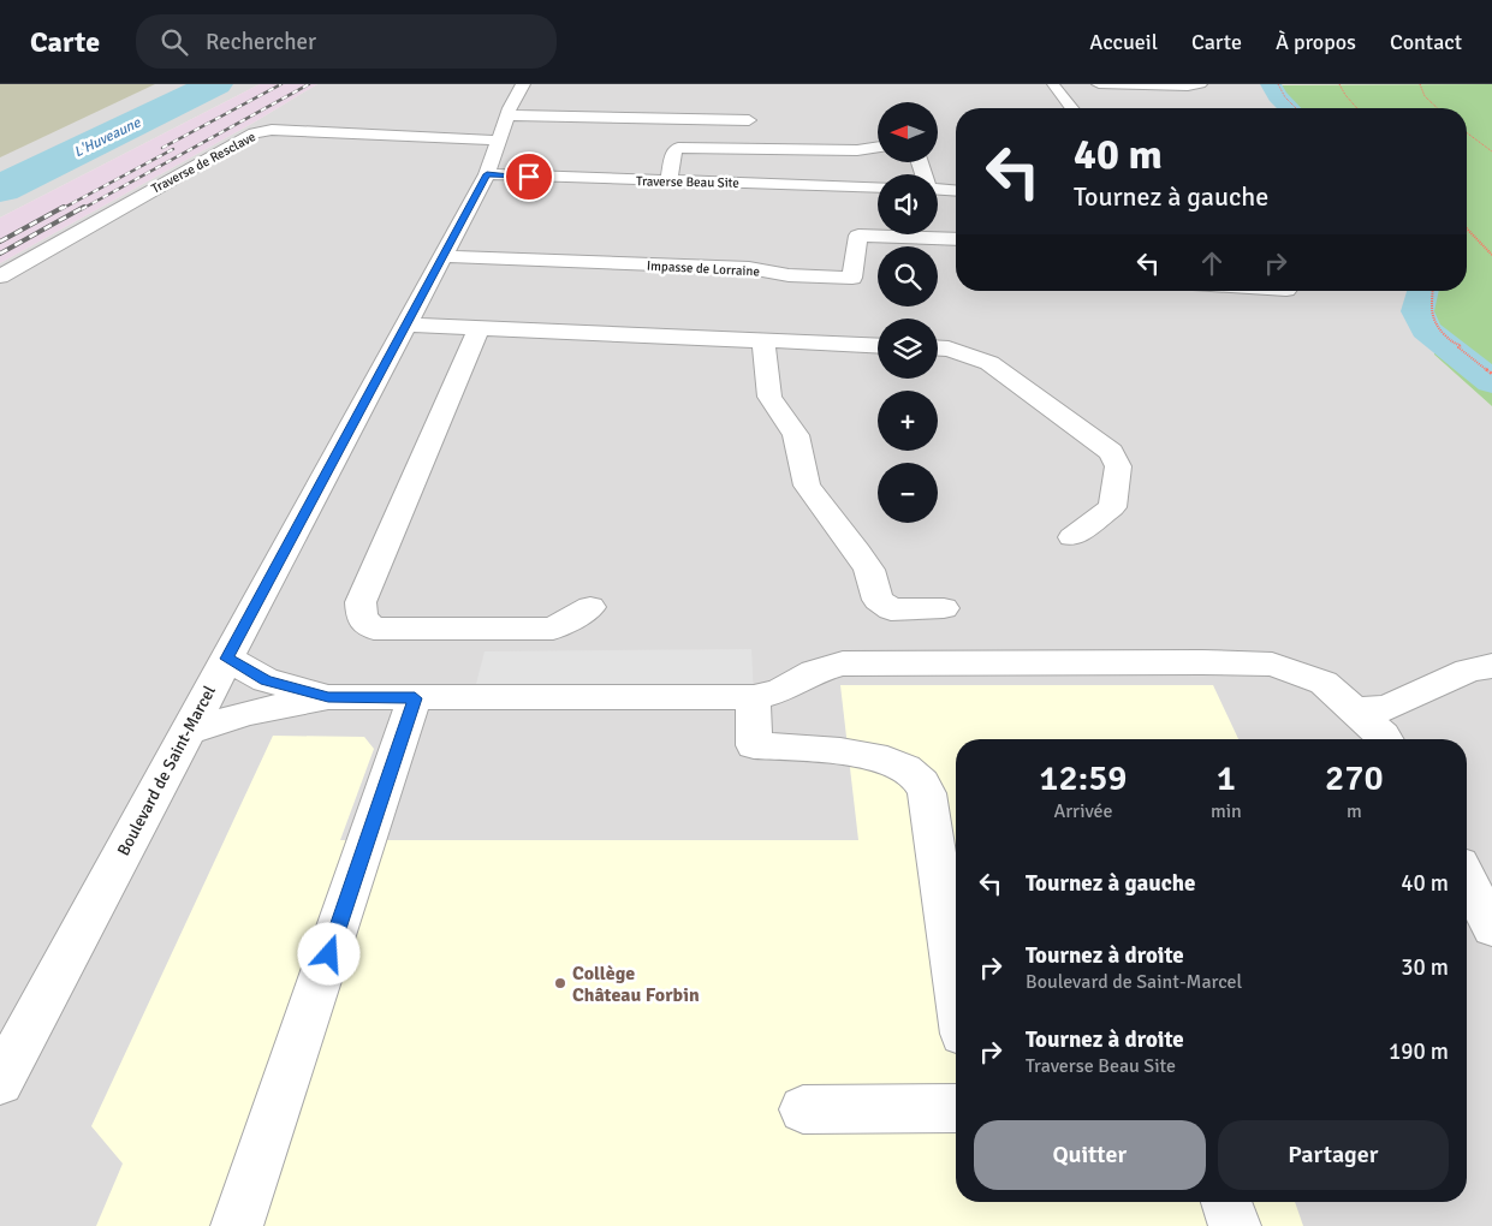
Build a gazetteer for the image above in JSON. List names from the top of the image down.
{
  "streets": {
    "street": [
      "Traverse de Resclave",
      "Traverse Beau Site",
      "Impasse de Lorraine",
      "Boulevard de Saint-Marcel"
    ]
  },
  "crossings": [
    ["Traverse de Resclave", "Boulevard de Saint-Marcel"],
    ["Traverse Beau Site", "Boulevard de Saint-Marcel"],
    ["Impasse de Lorraine", "Boulevard de Saint-Marcel"]
  ],
  "water": ["L'Huveaune"],
  "places": ["Collège Château Forbin"],
  "north": "left",
  "page": {
    "header": "Carte",
    "search": "Rechercher",
    "nav": [
      "Accueil",
      "Carte",
      "À propos",
      "Contact"
    ],
    "map_buttons": ["+", "−"],
    "turn": ["40 m", "Tournez à gauche"],
    "eta": [
      "12:59",
      "Arrivée",
      "1",
      "min",
      "270",
      "m"
    ],
    "list": [
      {
        "name": "Tournez à gauche",
        "value": "40 m"
      },
      {
        "name": "Tournez à droite",
        "note": "Boulevard de Saint-Marcel",
        "value": "30 m"
      },
      {
        "name": "Tournez à droite",
        "note": "Traverse Beau Site",
        "value": "190 m"
      }
    ],
    "buttons": ["Quitter", "Partager"]
  }
}
